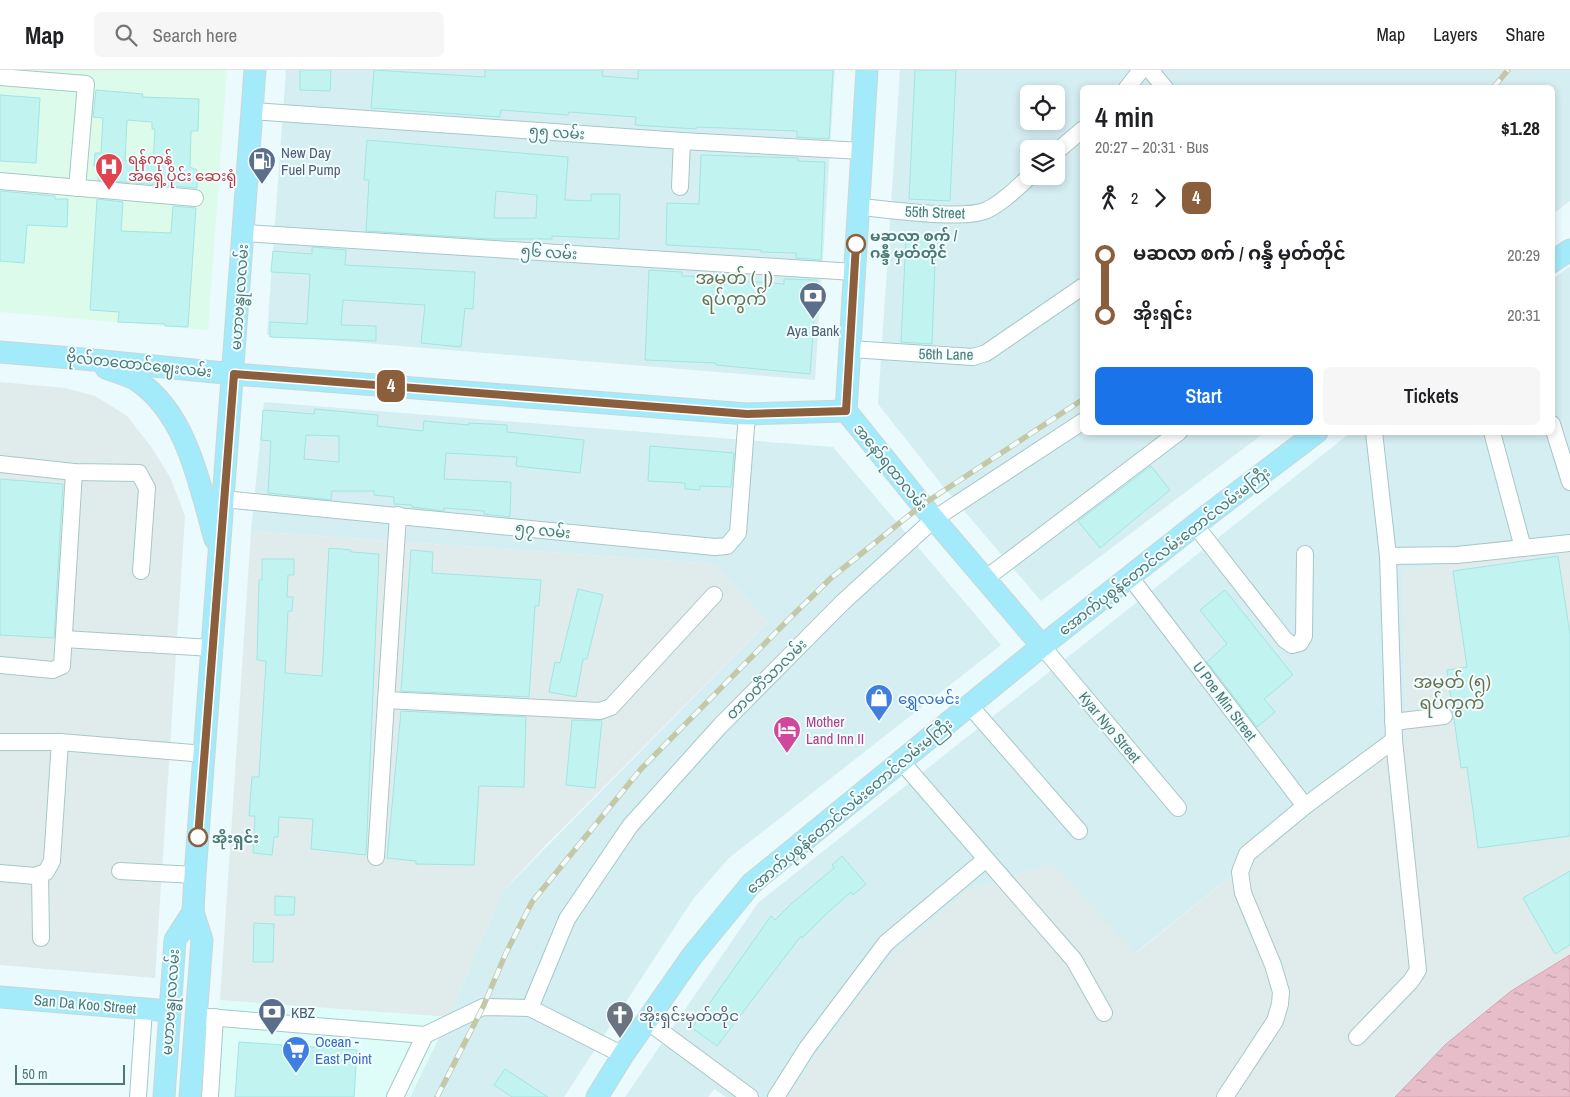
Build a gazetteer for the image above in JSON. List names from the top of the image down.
{
  "streets": {
    "main road": [
      "မဟာဗန္ဓုလလမ်း",
      "ဗိုလ်တထောင်ဈေးလမ်း",
      "အနော်ရထာလမ်း",
      "အောက်ပုစွန်တောင်လမ်းတောင်လမ်းမကြီး",
      "San Da Koo Street"
    ],
    "street": [
      "၅၅ လမ်း",
      "55th Street",
      "၅၆ လမ်း",
      "56th Lane",
      "၅၇ လမ်း",
      "တာဝတိံသာလမ်း",
      "U Poe Min Street",
      "Kyar Nyo Street"
    ]
  },
  "crossings": [
    ["၅၅ လမ်း", "မဟာဗန္ဓုလလမ်း"],
    ["၅၅ လမ်း", "အနော်ရထာလမ်း"],
    ["55th Street", "အနော်ရထာလမ်း"],
    ["၅၆ လမ်း", "မဟာဗန္ဓုလလမ်း"],
    ["၅၆ လမ်း", "အနော်ရထာလမ်း"],
    ["မဟာဗန္ဓုလလမ်း", "ဗိုလ်တထောင်ဈေးလမ်း"],
    ["မဟာဗန္ဓုလလမ်း", "၅၇ လမ်း"],
    ["မဟာဗန္ဓုလလမ်း", "San Da Koo Street"],
    ["56th Lane", "အနော်ရထာလမ်း"],
    ["ဗိုလ်တထောင်ဈေးလမ်း", "အနော်ရထာလမ်း"],
    ["ဗိုလ်တထောင်ဈေးလမ်း", "၅၇ လမ်း"],
    ["အနော်ရထာလမ်း", "အောက်ပုစွန်တောင်လမ်းတောင်လမ်းမကြီး"],
    ["အနော်ရထာလမ်း", "တာဝတိံသာလမ်း"],
    ["အနော်ရထာလမ်း", "Kyar Nyo Street"],
    ["အောက်ပုစွန်တောင်လမ်းတောင်လမ်းမကြီး", "U Poe Min Street"],
    ["အောက်ပုစွန်တောင်လမ်းတောင်လမ်းမကြီး", "Kyar Nyo Street"]
  ],
  "districts": ["အမှတ် (၂) ရပ်ကွက်", "အမှတ် (၅) ရပ်ကွက်"],
  "places": {
    "fuel station": ["New Day Fuel Pump"],
    "hospital": ["ရန်ကုန် အရှေ့ပိုင်း ဆေးရုံ"],
    "other": ["မဆလာ စက် / ဂန္ဒီ မှတ်တိုင်", "အိုးရှင်း"],
    "bank": ["Aya Bank", "KBZ"],
    "shop": ["ရွှေလမင်း"],
    "hotel": ["Mother Land Inn II"],
    "church": ["အိုးရှင်းမှတ်တိုင"],
    "supermarket": ["Ocean - East Point"]
  },
  "lines": ["bus line 4"],
  "scale_bar": "50 m",
  "page": {
    "header": "Map",
    "search": "Search here",
    "nav": ["Map", "Layers", "Share"],
    "on_map": "4",
    "heading": ["4 min", "20:27 – 20:31 · Bus", "$1.28"],
    "legs": ["2", "4"],
    "list": [
      {
        "name": "မဆလာ စက် / ဂန္ဒီ မှတ်တိုင်",
        "value": "20:29"
      },
      {
        "name": "အိုးရှင်း",
        "value": "20:31"
      }
    ],
    "buttons": ["Start", "Tickets"],
    "scale": "50 m"
  }
}
